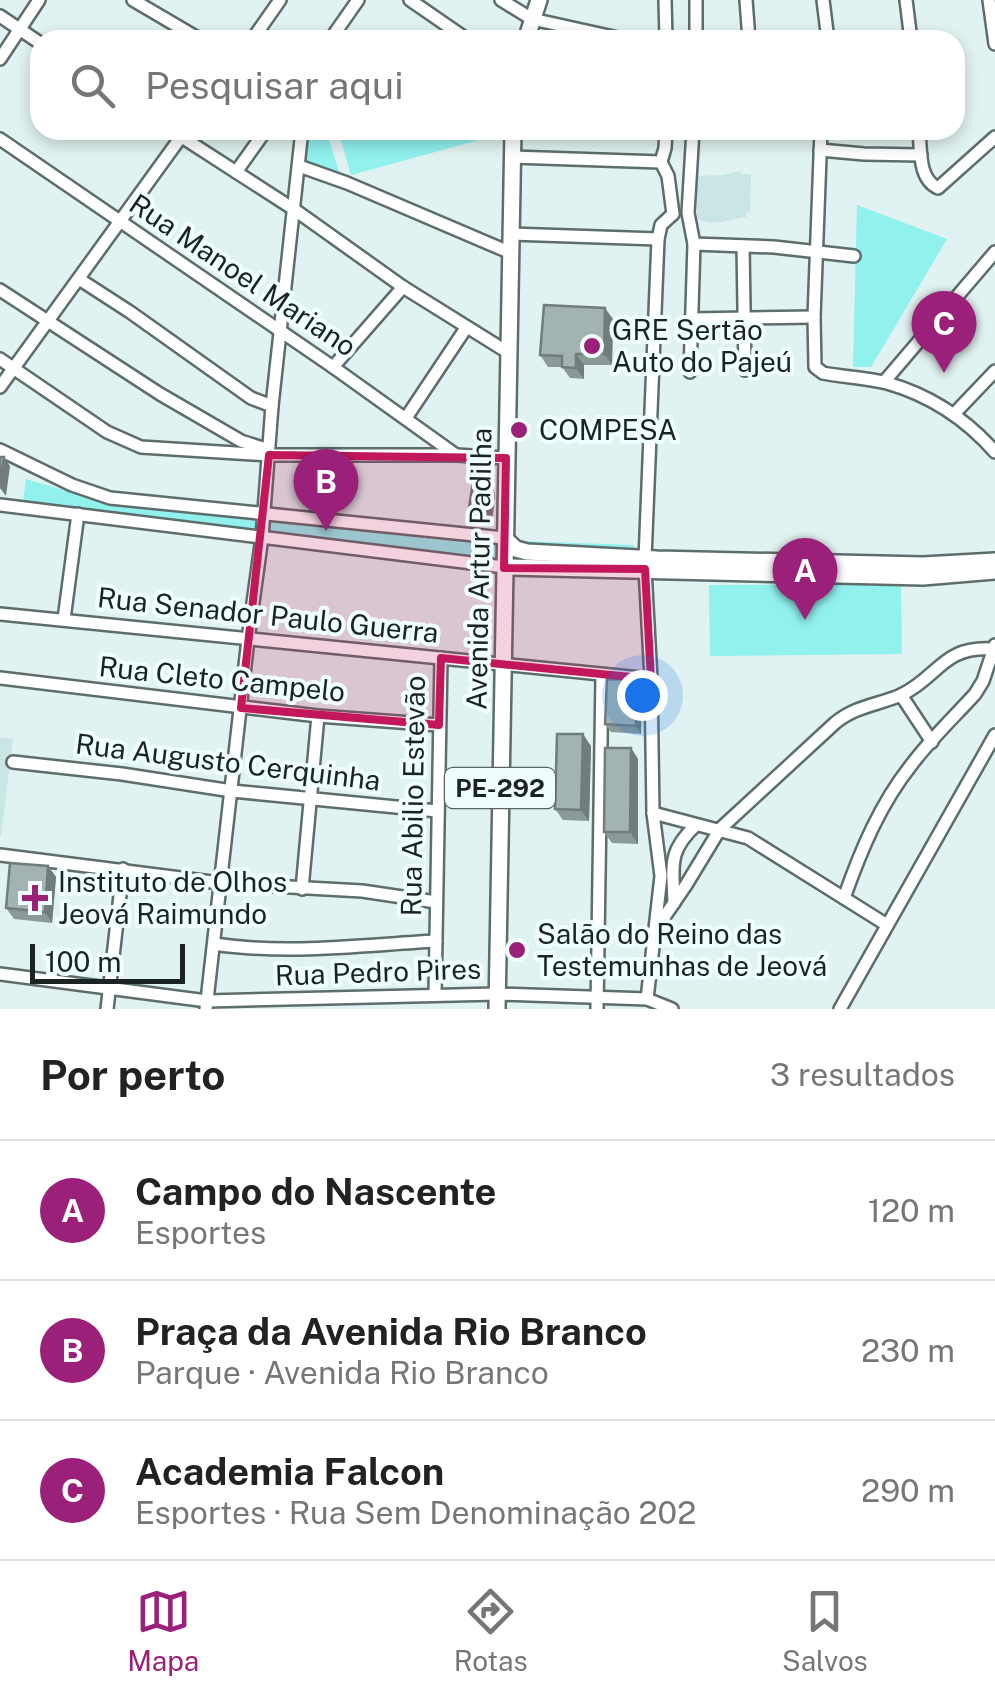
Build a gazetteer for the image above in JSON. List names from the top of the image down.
{
  "streets": {
    "main road": ["Avenida Artur Padilha", "PE-292"],
    "street": [
      "Rua Manoel Mariano",
      "Rua Senador Paulo Guerra",
      "Rua Cleto Campelo",
      "Rua Augusto Cerquinha",
      "Rua Abilio Estevão",
      "Rua Pedro Pires"
    ]
  },
  "crossings": [
    ["Avenida Artur Padilha", "Rua Senador Paulo Guerra"],
    ["Avenida Artur Padilha", "Rua Pedro Pires"],
    ["Rua Senador Paulo Guerra", "Rua Abilio Estevão"],
    ["Rua Cleto Campelo", "Rua Abilio Estevão"],
    ["Rua Augusto Cerquinha", "Rua Abilio Estevão"],
    ["Rua Abilio Estevão", "Rua Pedro Pires"]
  ],
  "places": {
    "other": ["GRE Sertão Auto do Pajeú", "COMPESA", "Salão do Reino das Testemunhas de Jeová"],
    "health": ["Instituto de Olhos Jeová Raimundo"]
  },
  "scale_bar": "100 m",
  "page": {
    "search": "Pesquisar aqui",
    "pins": ["C", "B", "A"],
    "scale": "100 m",
    "heading": ["Por perto", "3 resultados"],
    "list": [
      {
        "mark": "A",
        "name": "Campo do Nascente",
        "note": "Esportes",
        "value": "120 m"
      },
      {
        "mark": "B",
        "name": "Praça da Avenida Rio Branco",
        "note": "Parque · Avenida Rio Branco",
        "value": "230 m"
      },
      {
        "mark": "C",
        "name": "Academia Falcon",
        "note": "Esportes · Rua Sem Denominação 202",
        "value": "290 m"
      }
    ],
    "nav": ["Mapa", "Rotas", "Salvos"]
  }
}
